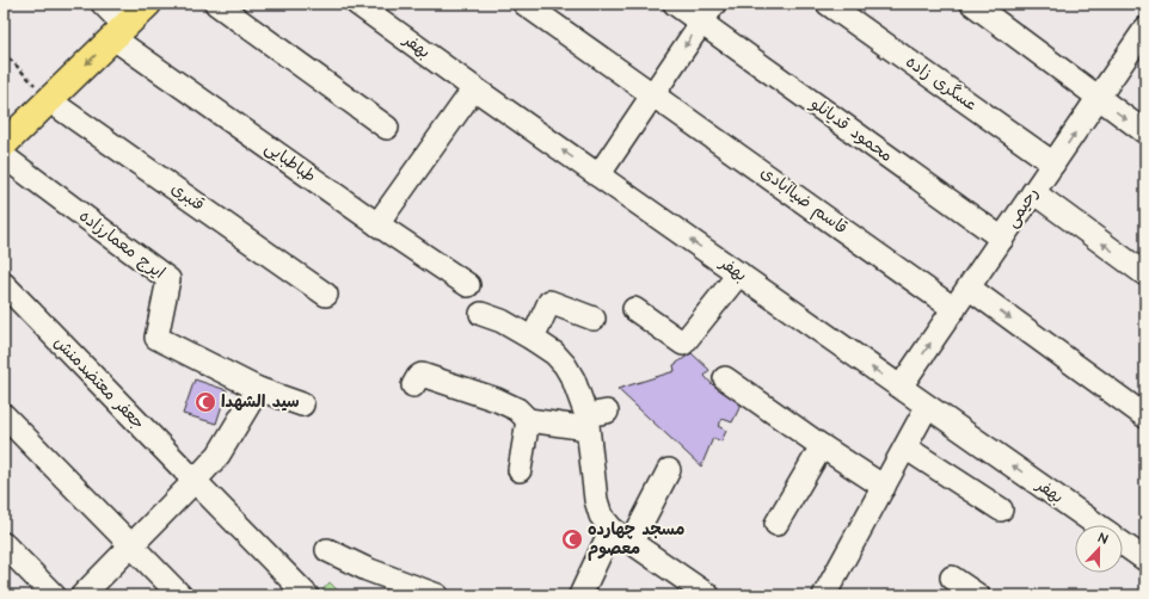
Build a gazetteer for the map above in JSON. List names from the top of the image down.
{
  "streets": {
    "street": [
      "بهفر",
      "عسگری زاده",
      "محمود قدیانلو",
      "طباطبایی",
      "قنبری",
      "قاسم ضیاآبادی",
      "رحیمی",
      "ایرج معمارزاده",
      "جعفر معتضدمنش"
    ]
  },
  "crossings": [
    ["بهفر", "رحیمی"],
    ["عسگری زاده", "رحیمی"],
    ["محمود قدیانلو", "رحیمی"],
    ["قاسم ضیاآبادی", "رحیمی"]
  ],
  "one_way": ["رحیمی"],
  "places": {
    "mosque": ["سید الشهدا", "مسجد چهارده معصوم"]
  },
  "north": "top"
}
